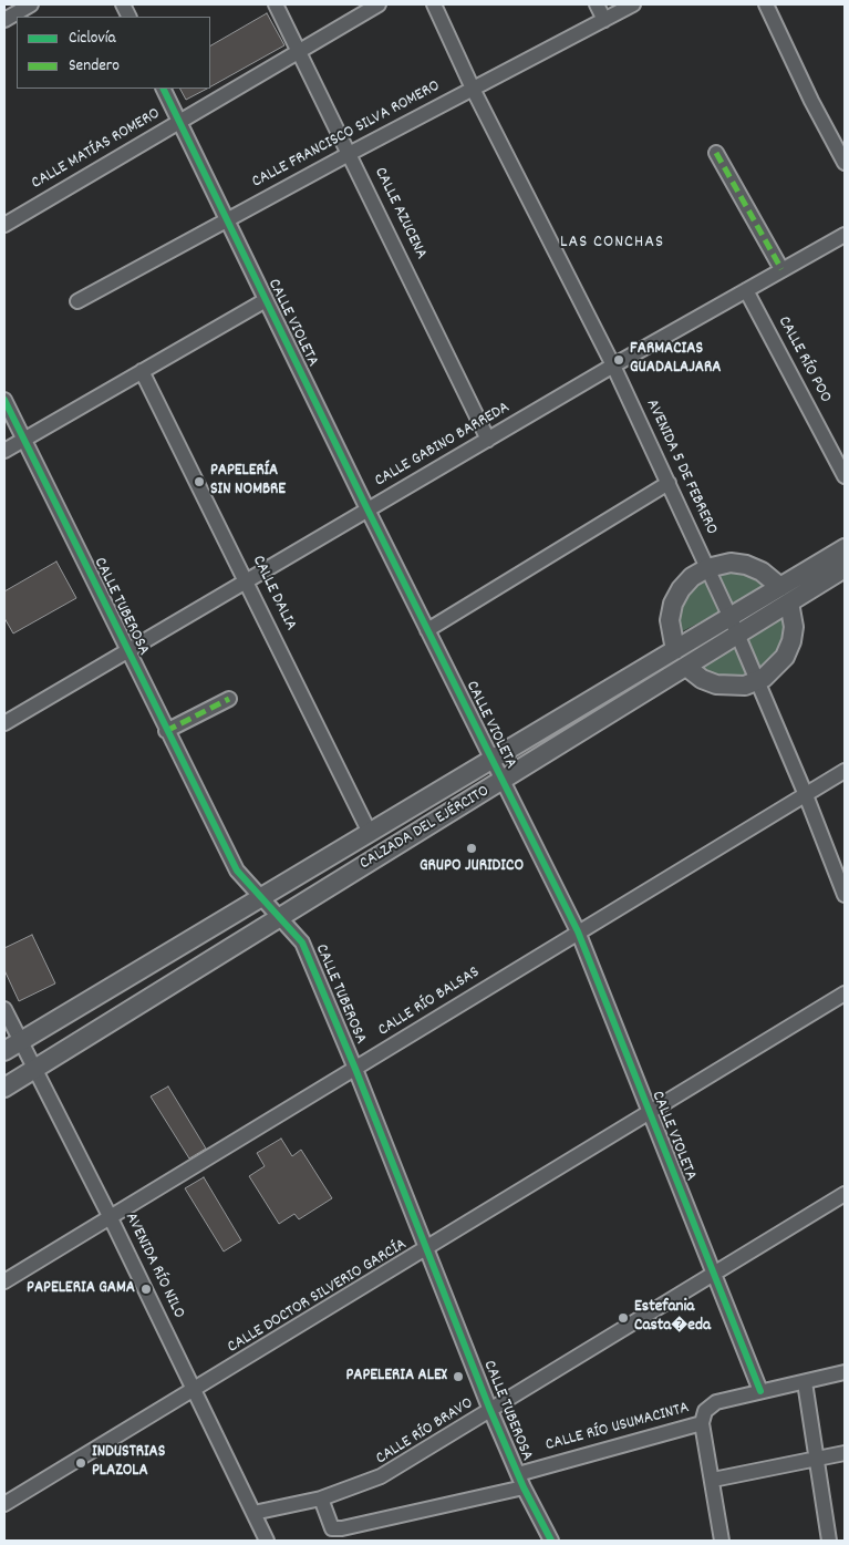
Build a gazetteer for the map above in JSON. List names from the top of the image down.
{
  "streets": {
    "main road": ["CALZADA DEL EJÉRCITO"],
    "street": [
      "CALLE FRANCISCO SILVA ROMERO",
      "CALLE MATÍAS ROMERO",
      "CALLE AZUCENA",
      "CALLE VIOLETA",
      "CALLE RÍO POO",
      "CALLE GABINO BARREDA",
      "AVENIDA 5 DE FEBRERO",
      "CALLE DALIA",
      "CALLE TUBEROSA",
      "CALLE RÍO BALSAS",
      "AVENIDA RÍO NILO",
      "CALLE DOCTOR SILVERIO GARCÍA",
      "CALLE RÍO USUMACINTA",
      "CALLE RÍO BRAVO"
    ]
  },
  "crossings": [
    ["CALLE FRANCISCO SILVA ROMERO", "CALLE AZUCENA"],
    ["CALLE FRANCISCO SILVA ROMERO", "CALLE VIOLETA"],
    ["CALLE FRANCISCO SILVA ROMERO", "AVENIDA 5 DE FEBRERO"],
    ["CALLE MATÍAS ROMERO", "CALLE AZUCENA"],
    ["CALLE MATÍAS ROMERO", "CALLE VIOLETA"],
    ["CALLE AZUCENA", "CALLE GABINO BARREDA"],
    ["CALLE VIOLETA", "CALLE GABINO BARREDA"],
    ["CALLE VIOLETA", "CALZADA DEL EJÉRCITO"],
    ["CALLE VIOLETA", "CALLE RÍO BALSAS"],
    ["CALLE VIOLETA", "CALLE DOCTOR SILVERIO GARCÍA"],
    ["CALLE VIOLETA", "CALLE RÍO USUMACINTA"],
    ["CALLE VIOLETA", "CALLE RÍO BRAVO"],
    ["CALLE RÍO POO", "CALLE GABINO BARREDA"],
    ["CALLE GABINO BARREDA", "AVENIDA 5 DE FEBRERO"],
    ["CALLE GABINO BARREDA", "CALLE DALIA"],
    ["CALLE GABINO BARREDA", "CALLE TUBEROSA"],
    ["AVENIDA 5 DE FEBRERO", "CALZADA DEL EJÉRCITO"],
    ["AVENIDA 5 DE FEBRERO", "CALLE RÍO BALSAS"],
    ["CALLE DALIA", "CALZADA DEL EJÉRCITO"],
    ["CALLE TUBEROSA", "CALZADA DEL EJÉRCITO"],
    ["CALLE TUBEROSA", "CALLE RÍO BALSAS"],
    ["CALLE TUBEROSA", "CALLE DOCTOR SILVERIO GARCÍA"],
    ["CALLE TUBEROSA", "CALLE RÍO USUMACINTA"],
    ["CALLE TUBEROSA", "CALLE RÍO BRAVO"],
    ["CALZADA DEL EJÉRCITO", "AVENIDA RÍO NILO"],
    ["CALLE RÍO BALSAS", "AVENIDA RÍO NILO"],
    ["AVENIDA RÍO NILO", "CALLE DOCTOR SILVERIO GARCÍA"],
    ["AVENIDA RÍO NILO", "CALLE RÍO BRAVO"]
  ],
  "districts": ["LAS CONCHAS"],
  "places": [
    "FARMACIAS GUADALAJARA",
    "PAPELERÍA SIN NOMBRE",
    "GRUPO JURIDICO",
    "PAPELERIA GAMA",
    "Estefania Casta�eda",
    "PAPELERIA ALEX",
    "INDUSTRIAS PLAZOLA"
  ],
  "legend": ["Ciclovía", "Sendero"]
}
